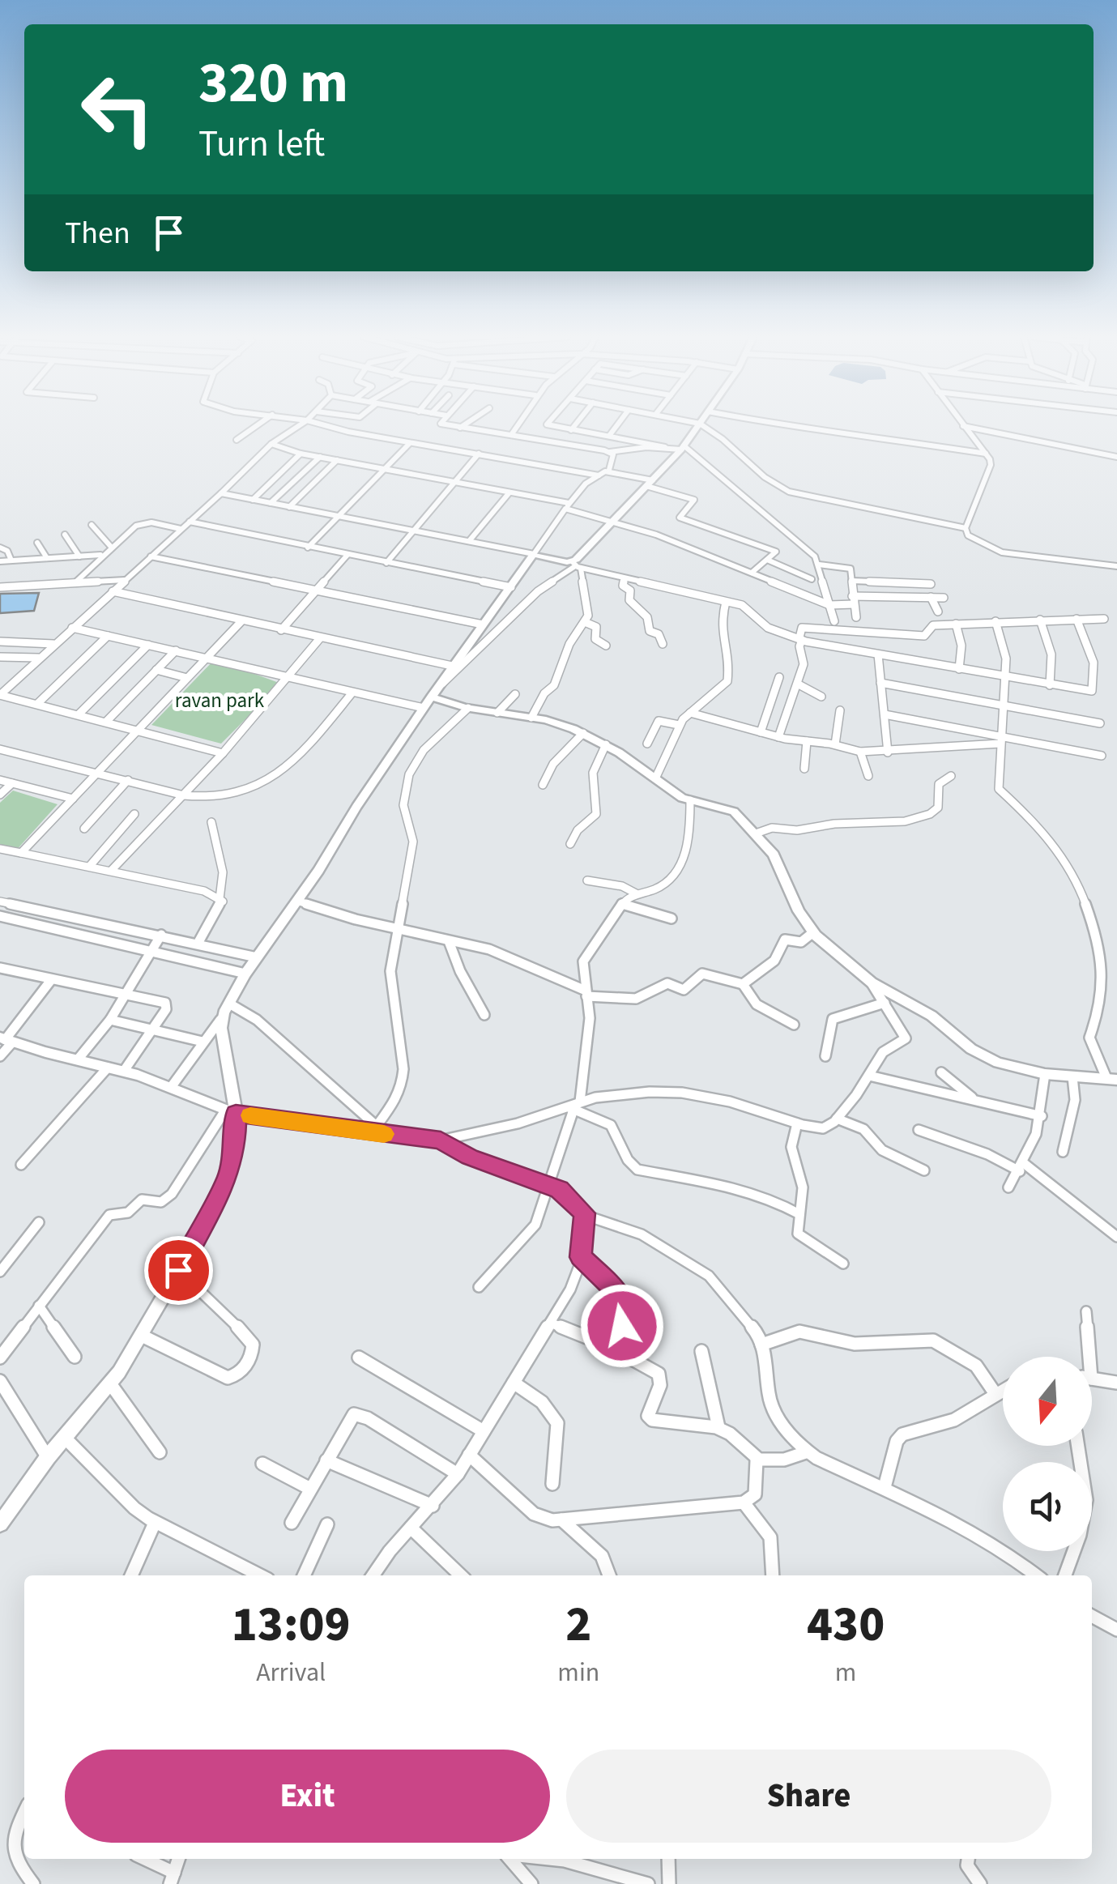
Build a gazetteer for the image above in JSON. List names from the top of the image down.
{
  "parks": ["ravan park"],
  "north": "bottom",
  "page": {
    "turn": ["320 m", "Turn left"],
    "then": "Then",
    "eta": [
      "13:09",
      "Arrival",
      "2",
      "min",
      "430",
      "m"
    ],
    "buttons": ["Exit", "Share"]
  }
}
